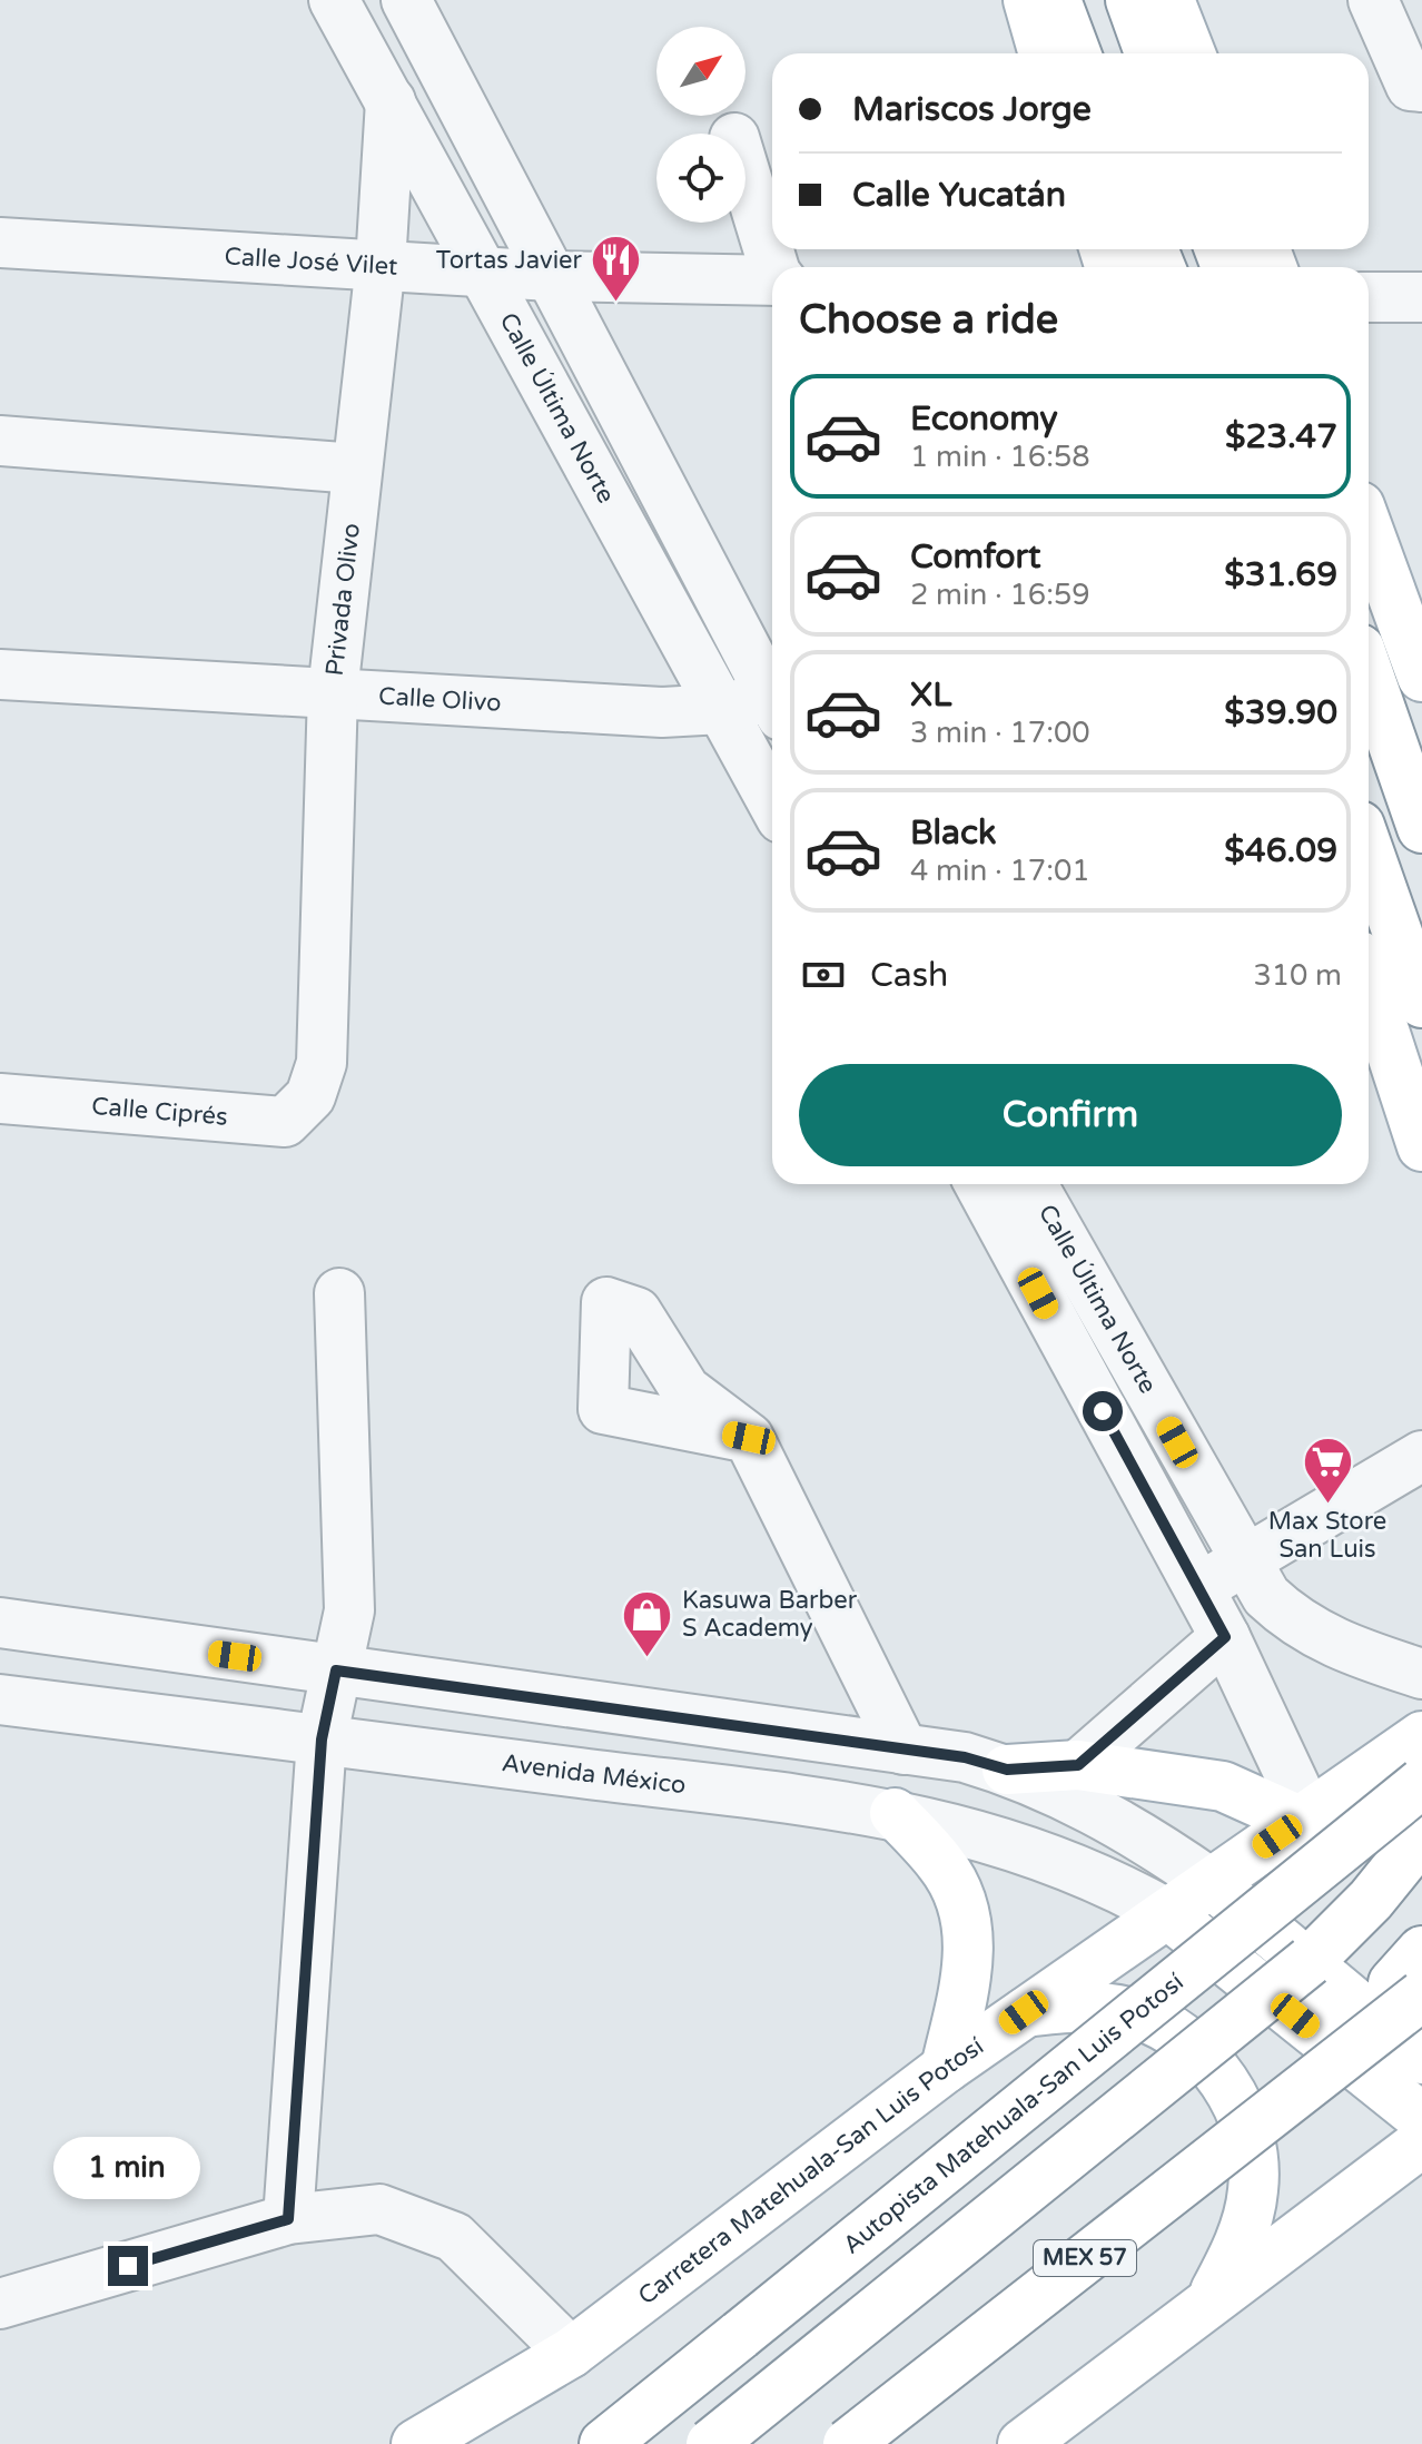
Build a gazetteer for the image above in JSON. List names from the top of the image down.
{
  "streets": {
    "main road": ["Autopista Matehuala-San Luis Potosí", "Carretera Matehuala-San Luis Potosí", "MEX 57"],
    "street": [
      "Calle José Vilet",
      "Calle Última Norte",
      "Privada Olivo",
      "Calle Olivo",
      "Calle Ciprés",
      "Avenida México"
    ]
  },
  "crossings": [
    ["Calle José Vilet", "Calle Última Norte"],
    ["Calle José Vilet", "Privada Olivo"],
    ["Calle Última Norte", "Privada Olivo"],
    ["Calle Última Norte", "Calle Olivo"],
    ["Calle Última Norte", "Carretera Matehuala-San Luis Potosí"],
    ["Privada Olivo", "Calle Olivo"],
    ["Privada Olivo", "Calle Ciprés"],
    ["Avenida México", "Carretera Matehuala-San Luis Potosí"]
  ],
  "places": {
    "restaurant": ["Tortas Javier"],
    "supermarket": ["Max Store San Luis"],
    "shop": ["Kasuwa Barber S Academy"]
  },
  "north": "top right",
  "page": {
    "banner": ["Mariscos Jorge", "Calle Yucatán"],
    "heading": "Choose a ride",
    "list": [
      {
        "name": "Economy",
        "note": "1 min · 16:58",
        "value": "$23.47"
      },
      {
        "name": "Comfort",
        "note": "2 min · 16:59",
        "value": "$31.69"
      },
      {
        "name": "XL",
        "note": "3 min · 17:00",
        "value": "$39.90"
      },
      {
        "name": "Black",
        "note": "4 min · 17:01",
        "value": "$46.09"
      }
    ],
    "pay": ["Cash", "310 m"],
    "buttons": "Confirm",
    "bubble": "1 min"
  }
}
